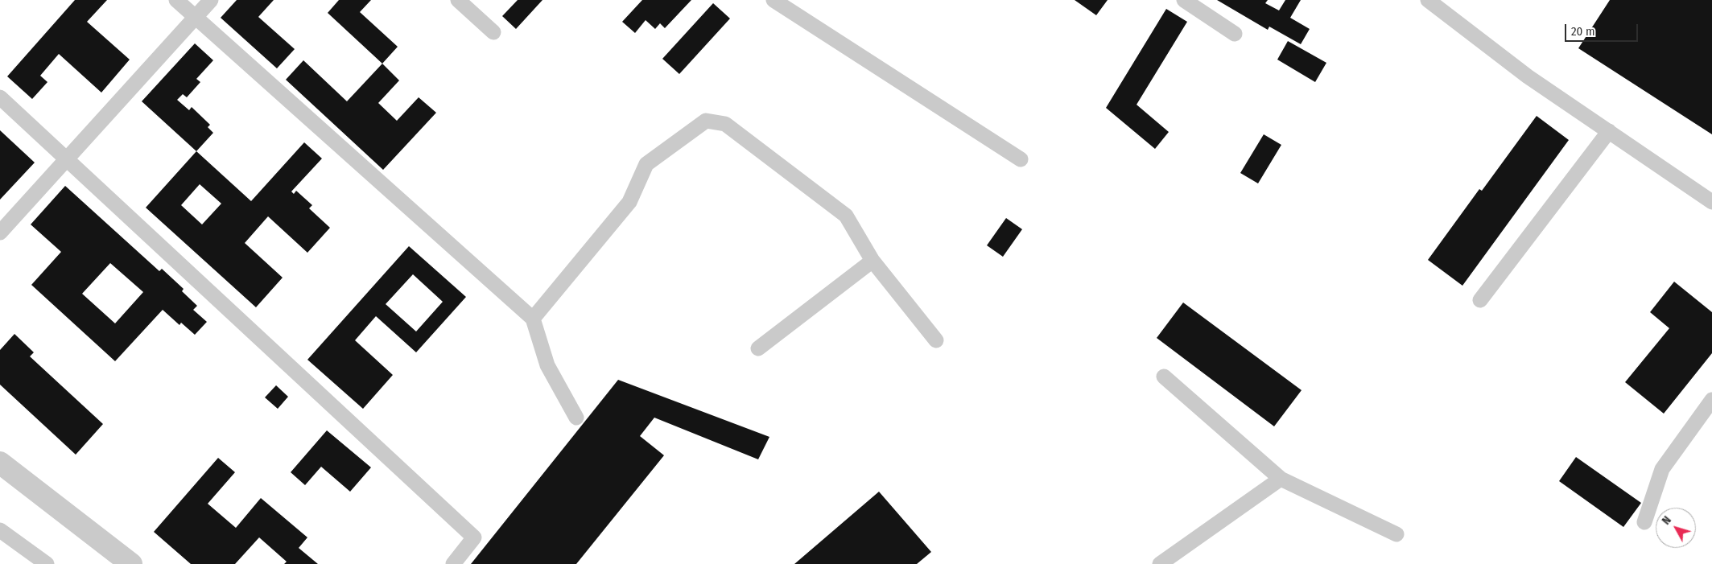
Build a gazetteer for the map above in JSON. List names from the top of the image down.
{
  "scale_bar": "20 m",
  "north": "top left"
}
